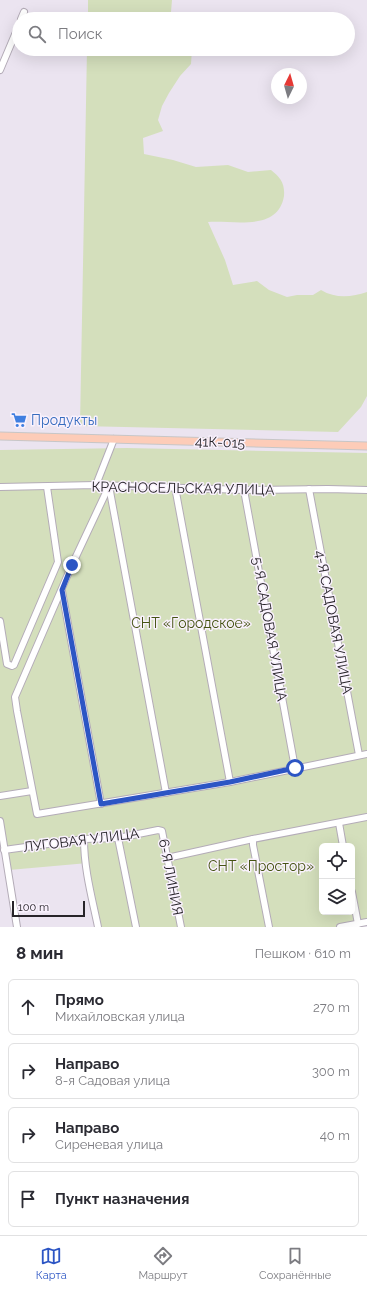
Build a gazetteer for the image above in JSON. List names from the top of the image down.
{
  "streets": {
    "main road": ["41К-015"],
    "street": [
      "КРАСНОСЕЛЬСКАЯ УЛИЦА",
      "4-Я САДОВАЯ УЛИЦА",
      "5-Я САДОВАЯ УЛИЦА",
      "ЛУГОВАЯ УЛИЦА",
      "6-Я ЛИНИЯ"
    ]
  },
  "crossings": [
    ["КРАСНОСЕЛЬСКАЯ УЛИЦА", "4-Я САДОВАЯ УЛИЦА"],
    ["КРАСНОСЕЛЬСКАЯ УЛИЦА", "5-Я САДОВАЯ УЛИЦА"],
    ["ЛУГОВАЯ УЛИЦА", "6-Я ЛИНИЯ"]
  ],
  "parks": ["СНТ «Городское»", "СНТ «Простор»"],
  "places": {
    "supermarket": ["Продукты"]
  },
  "scale_bar": "100 m",
  "north": "top",
  "page": {
    "search": "Поиск",
    "scale": "100 m",
    "heading": ["8 мин", "Пешком · 610 m"],
    "list": [
      ["Прямо", "Михайловская улица", "270 m"],
      ["Направо", "8-я Садовая улица", "300 m"],
      ["Направо", "Сиреневая улица", "40 m"],
      "Пункт назначения"
    ],
    "nav": ["Карта", "Маршрут", "Сохранённые"]
  }
}
